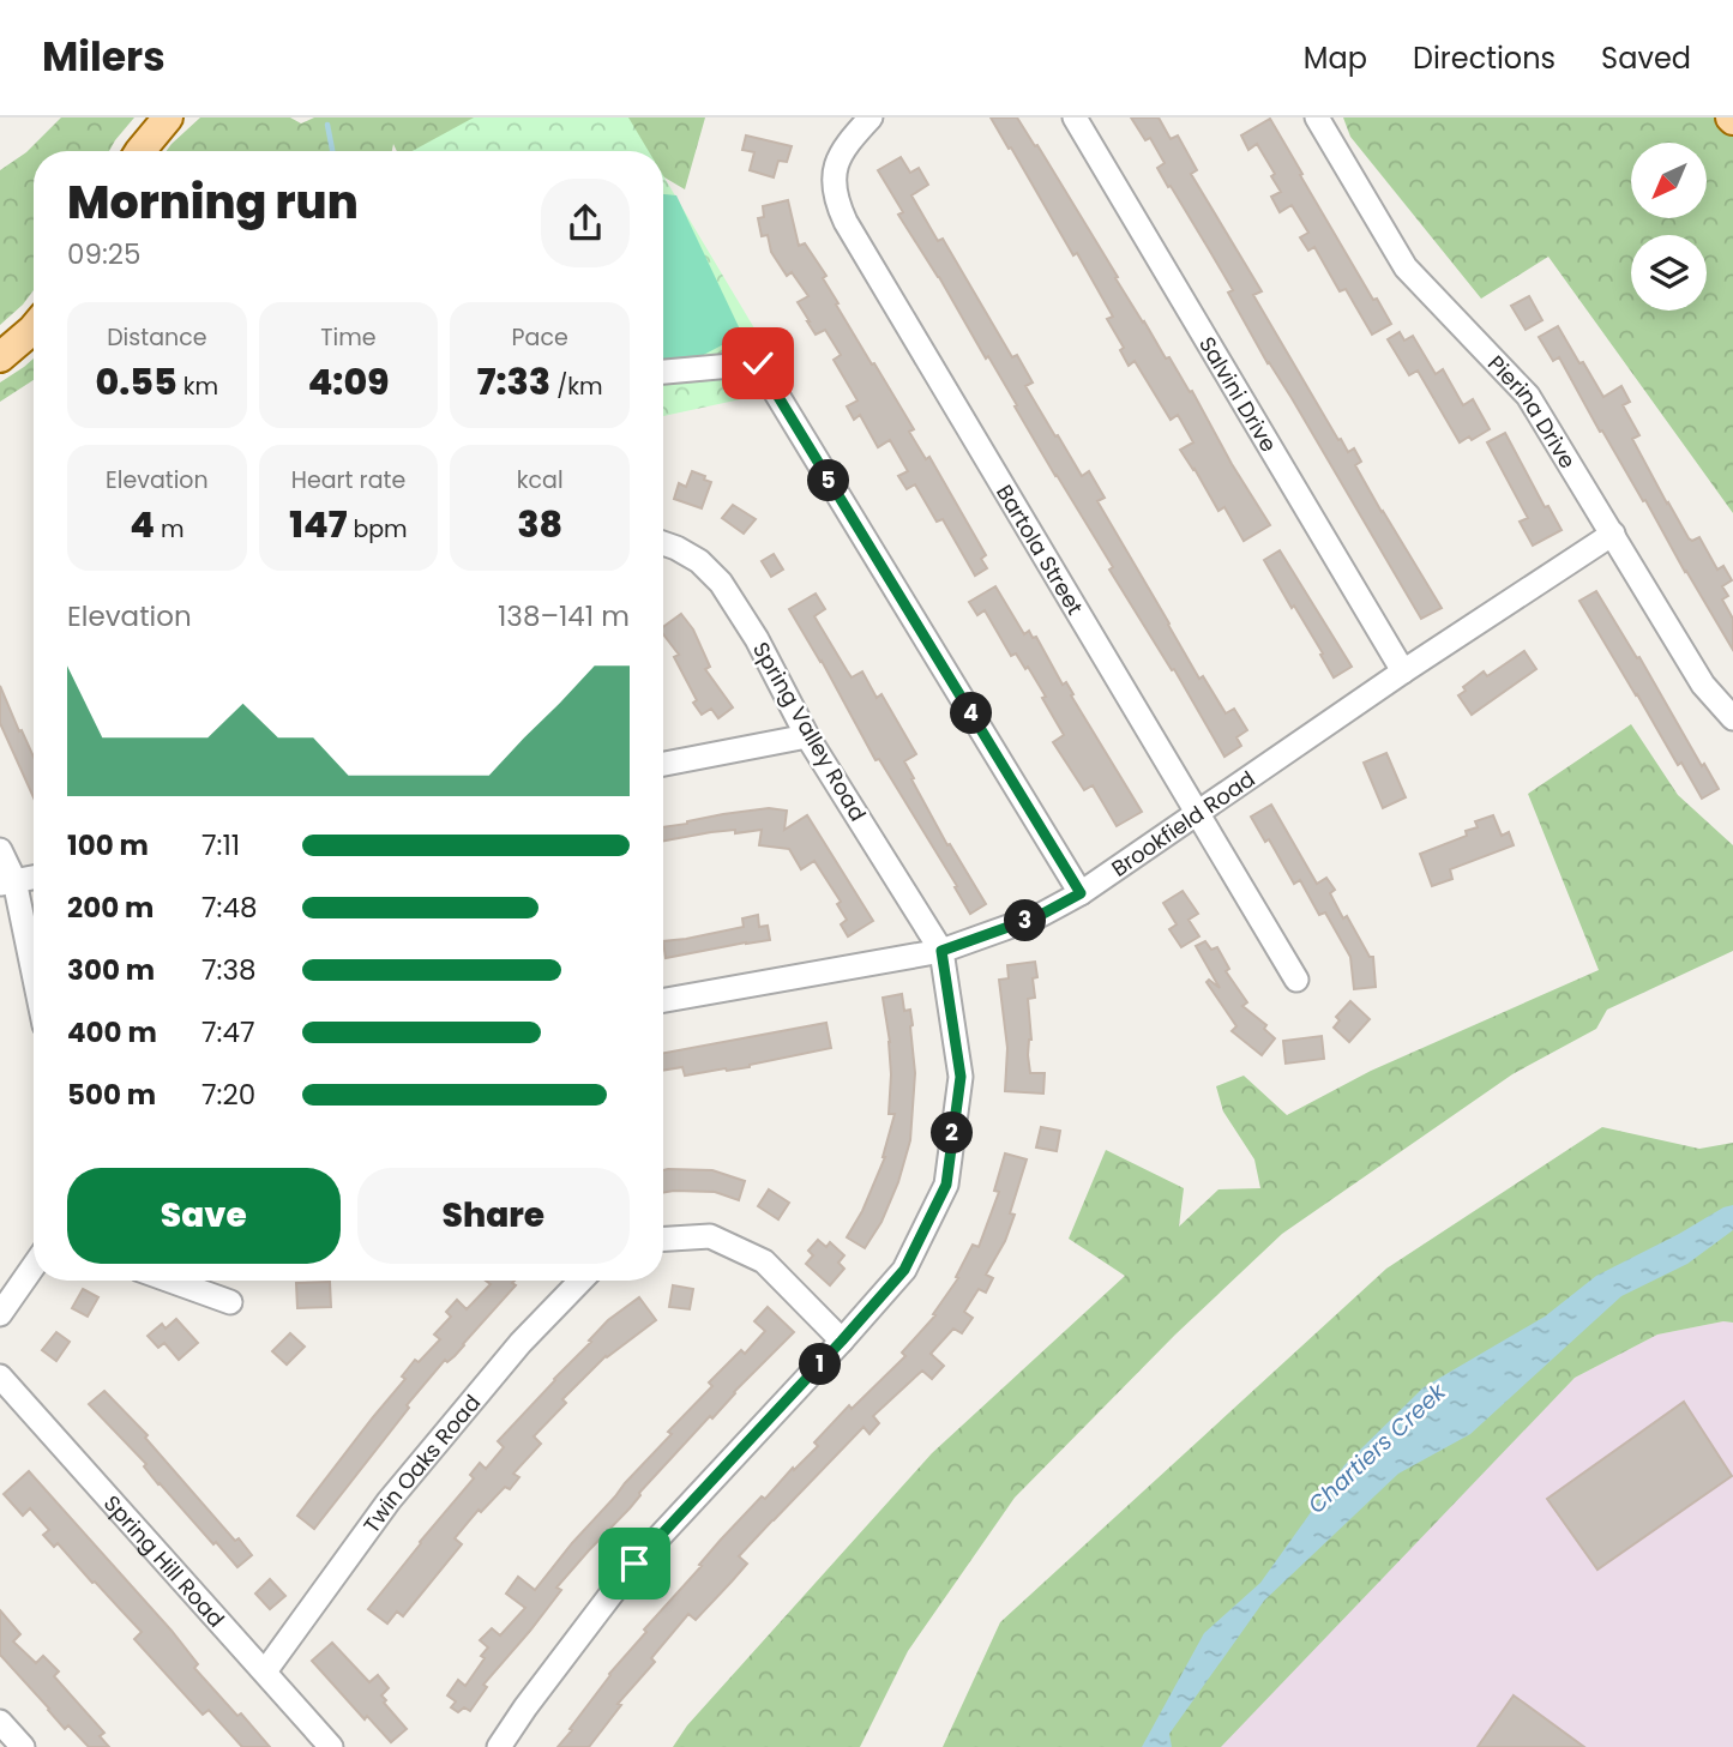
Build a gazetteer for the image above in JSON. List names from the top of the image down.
{
  "streets": {
    "street": [
      "Salvini Drive",
      "Pierina Drive",
      "Bartola Street",
      "Spring Valley Road",
      "Brookfield Road",
      "Twin Oaks Road",
      "Spring Hill Road"
    ]
  },
  "crossings": [
    ["Salvini Drive", "Brookfield Road"],
    ["Pierina Drive", "Brookfield Road"],
    ["Bartola Street", "Brookfield Road"],
    ["Spring Valley Road", "Brookfield Road"],
    ["Twin Oaks Road", "Spring Hill Road"]
  ],
  "water": ["Chartiers Creek"],
  "north": "bottom left",
  "page": {
    "header": "Milers",
    "nav": ["Map", "Directions", "Saved"],
    "heading": ["Morning run", "09:25"],
    "stats": [
      ["Distance", "0.55 km"],
      ["Time", "4:09"],
      ["Pace", "7:33 /km"],
      ["Elevation", "4 m"],
      ["Heart rate", "147 bpm"],
      ["kcal", "38"]
    ],
    "pins": [
      "5",
      "4",
      "3",
      "2",
      "1"
    ],
    "chart": ["Elevation", "138–141 m"],
    "list": [
      {
        "name": "100 m",
        "note": "7:11"
      },
      {
        "name": "200 m",
        "note": "7:48"
      },
      {
        "name": "300 m",
        "note": "7:38"
      },
      {
        "name": "400 m",
        "note": "7:47"
      },
      {
        "name": "500 m",
        "note": "7:20"
      }
    ],
    "buttons": ["Save", "Share"]
  }
}
